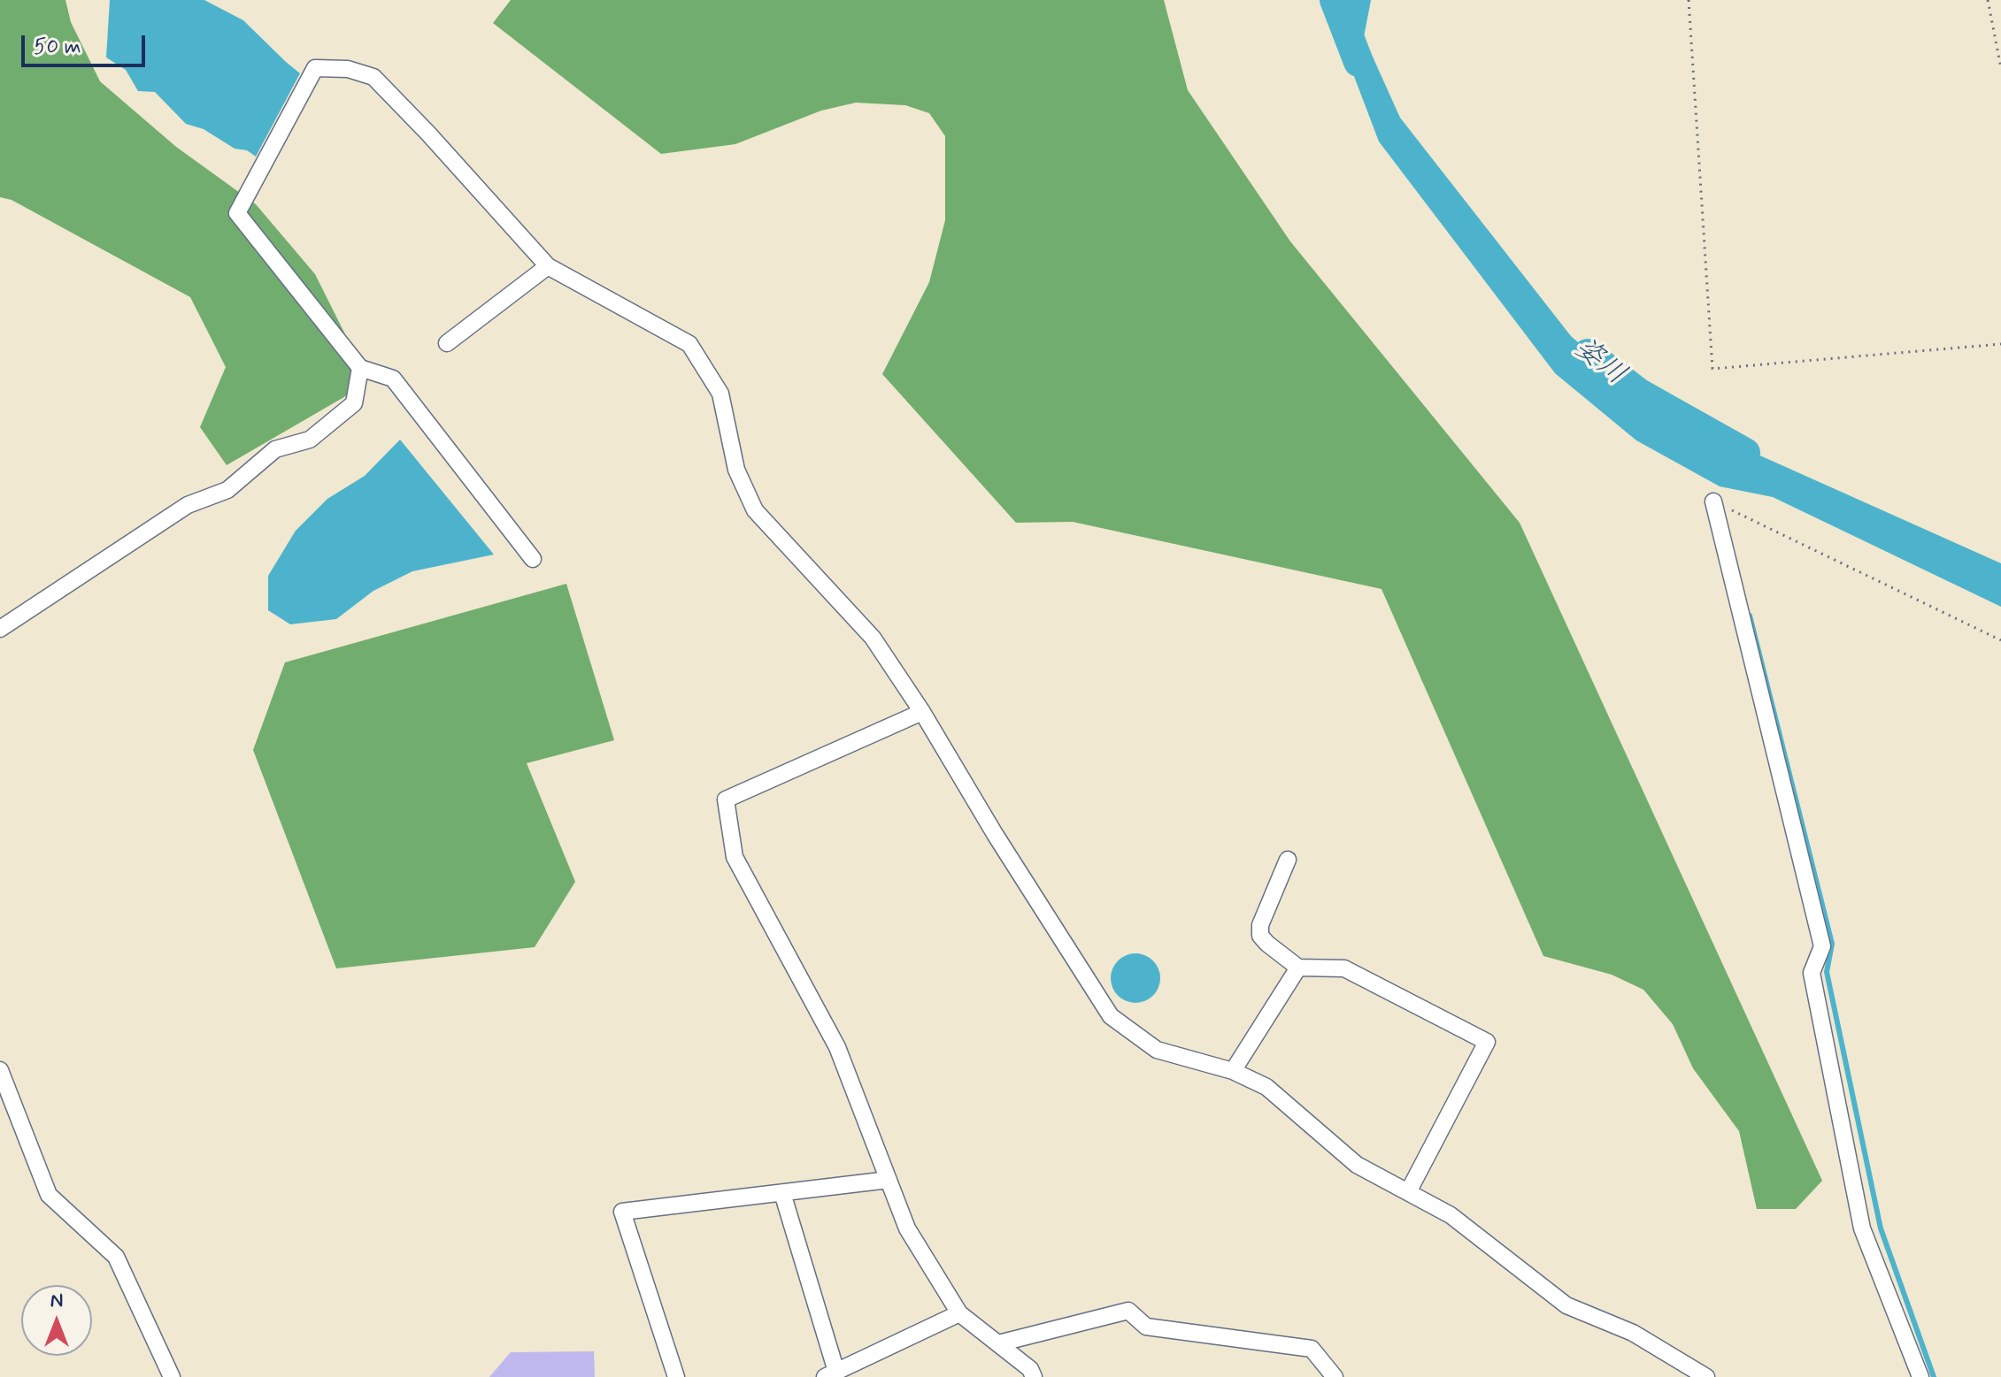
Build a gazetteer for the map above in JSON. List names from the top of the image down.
{
  "water": ["姿川"],
  "scale_bar": "50 m",
  "north": "top"
}
